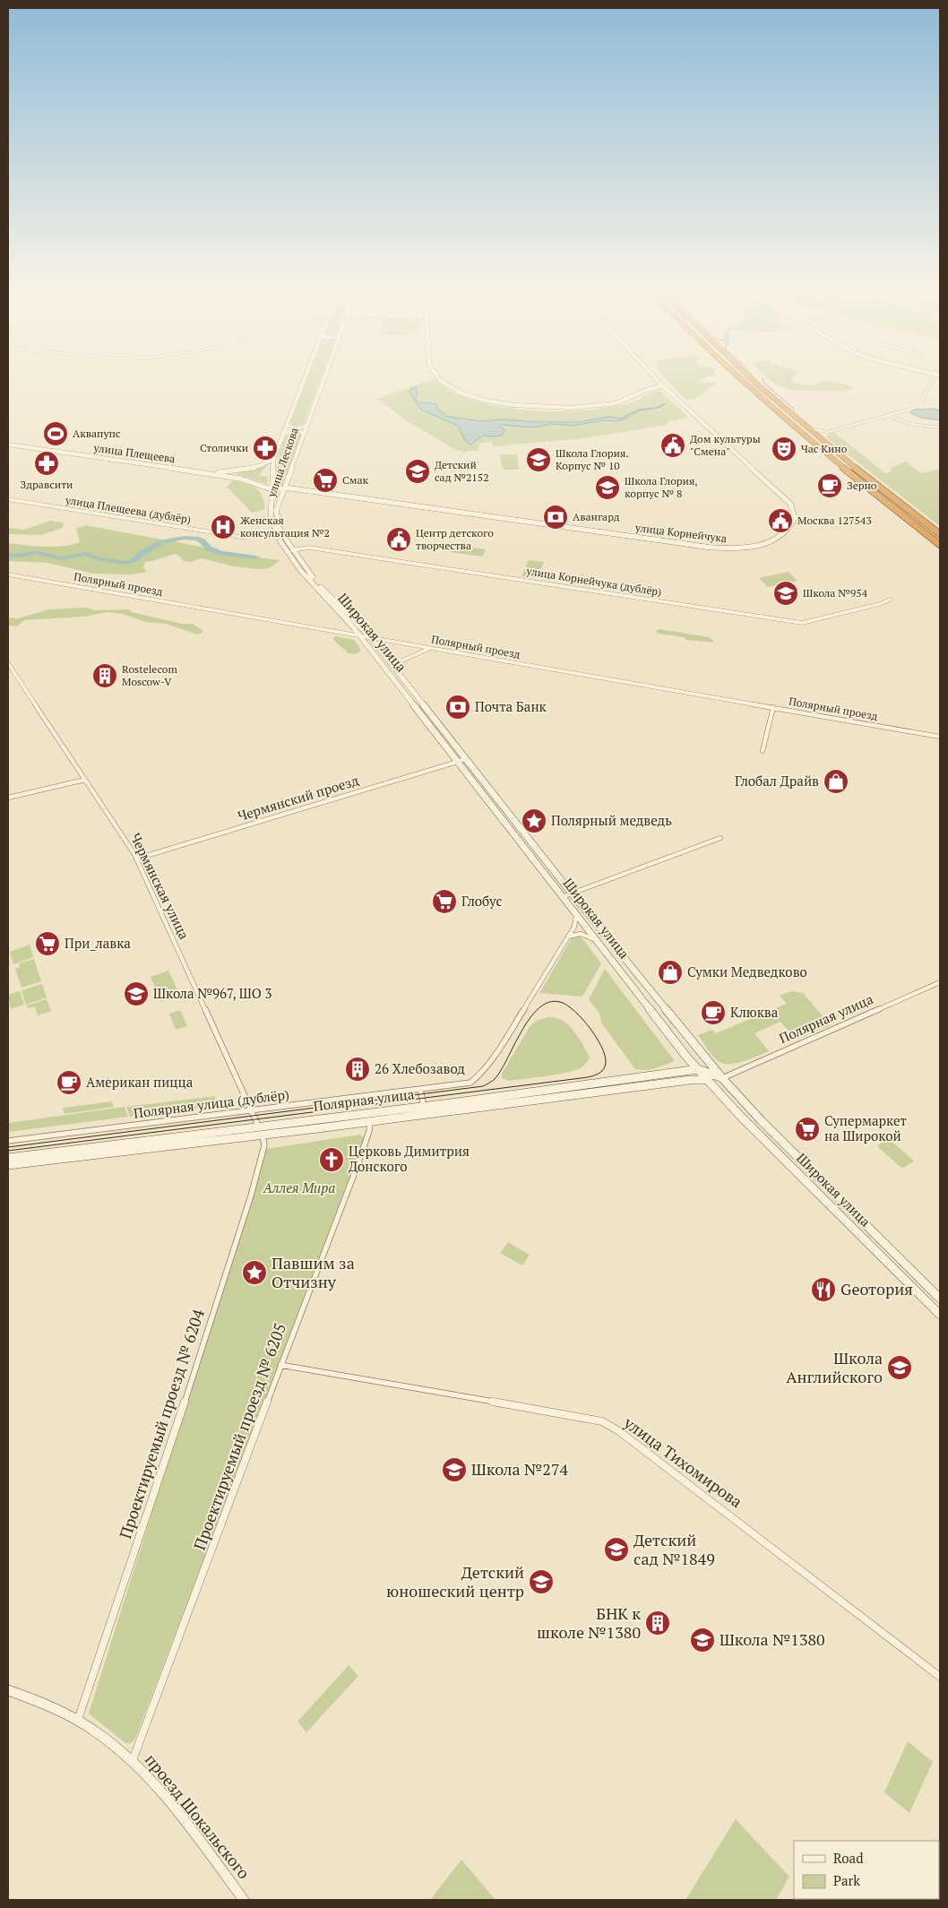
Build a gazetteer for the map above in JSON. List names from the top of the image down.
{
  "streets": {
    "main road": [
      "улица Плещеева",
      "улица Лескова",
      "улица Корнейчука",
      "Широкая улица",
      "Полярная улица",
      "проезд Шокальского"
    ],
    "street": [
      "улица Плещеева (дублёр)",
      "улица Корнейчука (дублёр)",
      "Полярный проезд",
      "Чермянский проезд",
      "Чермянская улица",
      "Полярная улица (дублёр)",
      "Проектируемый проезд № 6204",
      "Проектируемый проезд № 6205",
      "улица Тихомирова"
    ]
  },
  "crossings": [
    ["улица Плещеева", "улица Лескова"],
    ["улица Плещеева", "улица Корнейчука"],
    ["улица Лескова", "улица Корнейчука"],
    ["улица Лескова", "Широкая улица"],
    ["улица Корнейчука (дублёр)", "Широкая улица"],
    ["Полярный проезд", "Широкая улица"],
    ["Широкая улица", "Чермянский проезд"],
    ["Широкая улица", "Полярная улица"],
    ["Чермянский проезд", "Чермянская улица"],
    ["Чермянская улица", "Полярная улица"],
    ["Чермянская улица", "Полярная улица (дублёр)"],
    ["Чермянская улица", "Проектируемый проезд № 6204"],
    ["Полярная улица", "Проектируемый проезд № 6204"],
    ["Полярная улица", "Проектируемый проезд № 6205"],
    ["Проектируемый проезд № 6204", "проезд Шокальского"],
    ["Проектируемый проезд № 6205", "улица Тихомирова"],
    ["Проектируемый проезд № 6205", "проезд Шокальского"]
  ],
  "parks": ["Аллея Мира"],
  "places": {
    "sports": ["Аквапупс"],
    "public building": ["Дом культуры \"Смена\"", "Москва 127543", "Центр детского творчества"],
    "pharmacy": ["Столички", "Здравсити"],
    "theatre": ["Час Кино"],
    "school or university": [
      "Школа Глория. Корпус № 10",
      "Детский сад №2152",
      "Школа Глория, корпус № 8",
      "Школа №954",
      "Школа №967, ШО 3",
      "Школа Английского",
      "Школа №274",
      "Детский сад №1849",
      "Детский юношеский центр",
      "Школа №1380"
    ],
    "supermarket": [
      "Смак",
      "Глобус",
      "При_лавка",
      "Супермаркет на Широкой"
    ],
    "cafe": ["Зерно", "Клюква", "Американ пицца"],
    "bank": ["Авангард", "Почта Банк"],
    "hospital": ["Женская консультация №2"],
    "building": ["Rostelecom Moscow-V", "26 Хлебозавод", "БНК к школе №1380"],
    "shop": ["Глобал Драйв", "Сумки Медведково"],
    "place": ["Полярный медведь", "Павшим за Отчизну"],
    "church": ["Церковь Димитрия Донского"],
    "restaurant": ["Gеотория"]
  },
  "legend": ["Road", "Park"]
}
